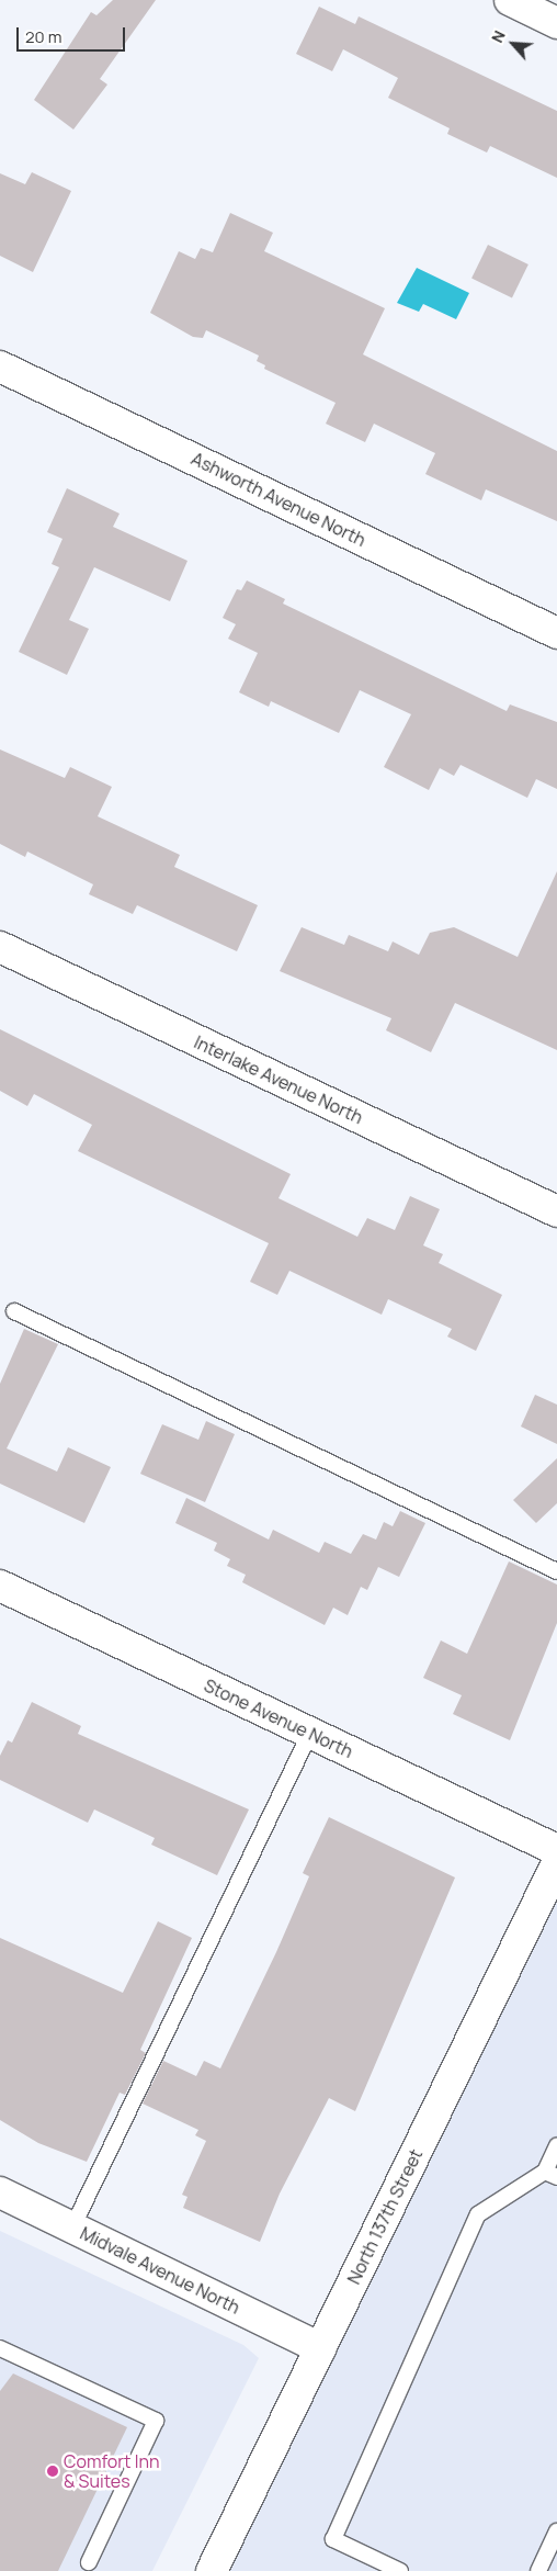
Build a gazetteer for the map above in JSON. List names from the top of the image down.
{
  "streets": {
    "street": [
      "Ashworth Avenue North",
      "Interlake Avenue North",
      "Stone Avenue North",
      "North 137th Street",
      "Midvale Avenue North"
    ]
  },
  "crossings": [
    ["North 137th Street", "Midvale Avenue North"]
  ],
  "places": ["Comfort Inn & Suites"],
  "scale_bar": "20 m",
  "north": "top left"
}
